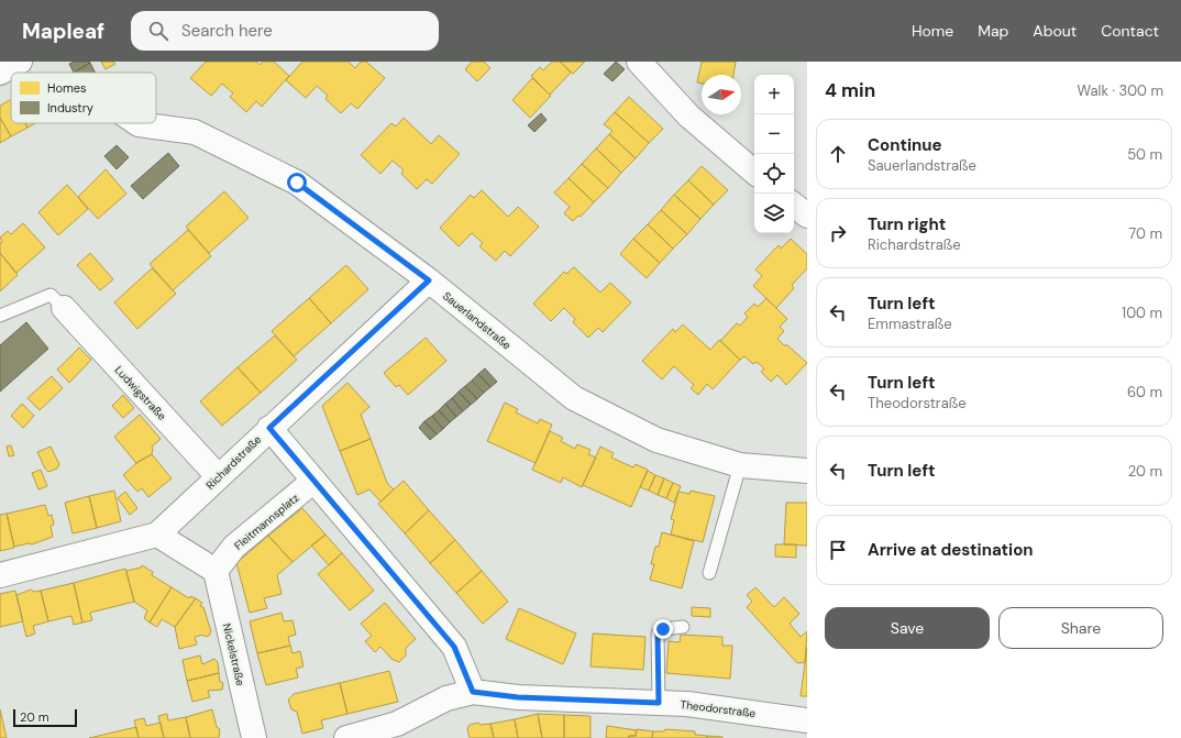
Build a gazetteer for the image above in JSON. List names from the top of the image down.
{
  "streets": {
    "street": [
      "Sauerlandstraße",
      "Ludwigstraße",
      "Richardstraße",
      "Fleitmannsplatz",
      "Nickelstraße",
      "Theodorstraße"
    ]
  },
  "crossings": [
    ["Sauerlandstraße", "Richardstraße"],
    ["Ludwigstraße", "Richardstraße"],
    ["Fleitmannsplatz", "Nickelstraße"]
  ],
  "legend": ["Homes", "Industry"],
  "scale_bar": "20 m",
  "north": "right",
  "page": {
    "header": "Mapleaf",
    "search": "Search here",
    "nav": [
      "Home",
      "Map",
      "About",
      "Contact"
    ],
    "heading": ["4 min", "Walk · 300 m"],
    "map_buttons": ["+", "−"],
    "list": [
      ["Continue", "Sauerlandstraße", "50 m"],
      ["Turn right", "Richardstraße", "70 m"],
      ["Turn left", "Emmastraße", "100 m"],
      ["Turn left", "Theodorstraße", "60 m"],
      ["Turn left", "20 m"],
      "Arrive at destination"
    ],
    "buttons": ["Save", "Share"],
    "scale": "20 m"
  }
}
